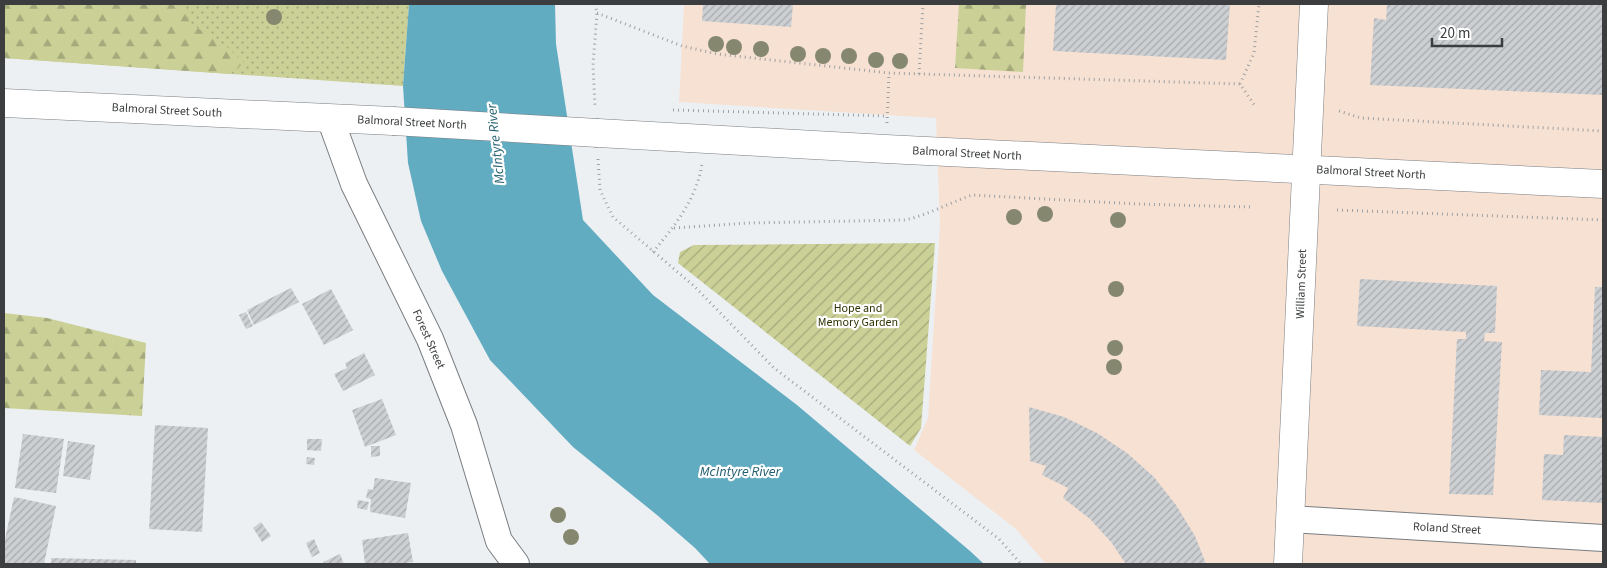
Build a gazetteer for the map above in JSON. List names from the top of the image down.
{
  "streets": {
    "main road": ["Balmoral Street South", "Balmoral Street North", "William Street"],
    "street": ["Forest Street", "Roland Street"]
  },
  "crossings": [
    ["Balmoral Street South", "Balmoral Street North"],
    ["Balmoral Street South", "Forest Street"],
    ["Balmoral Street North", "William Street"],
    ["Balmoral Street North", "Forest Street"],
    ["William Street", "Roland Street"]
  ],
  "water": ["McIntyre River"],
  "parks": ["Hope and Memory Garden"],
  "scale_bar": "20 m"
}
